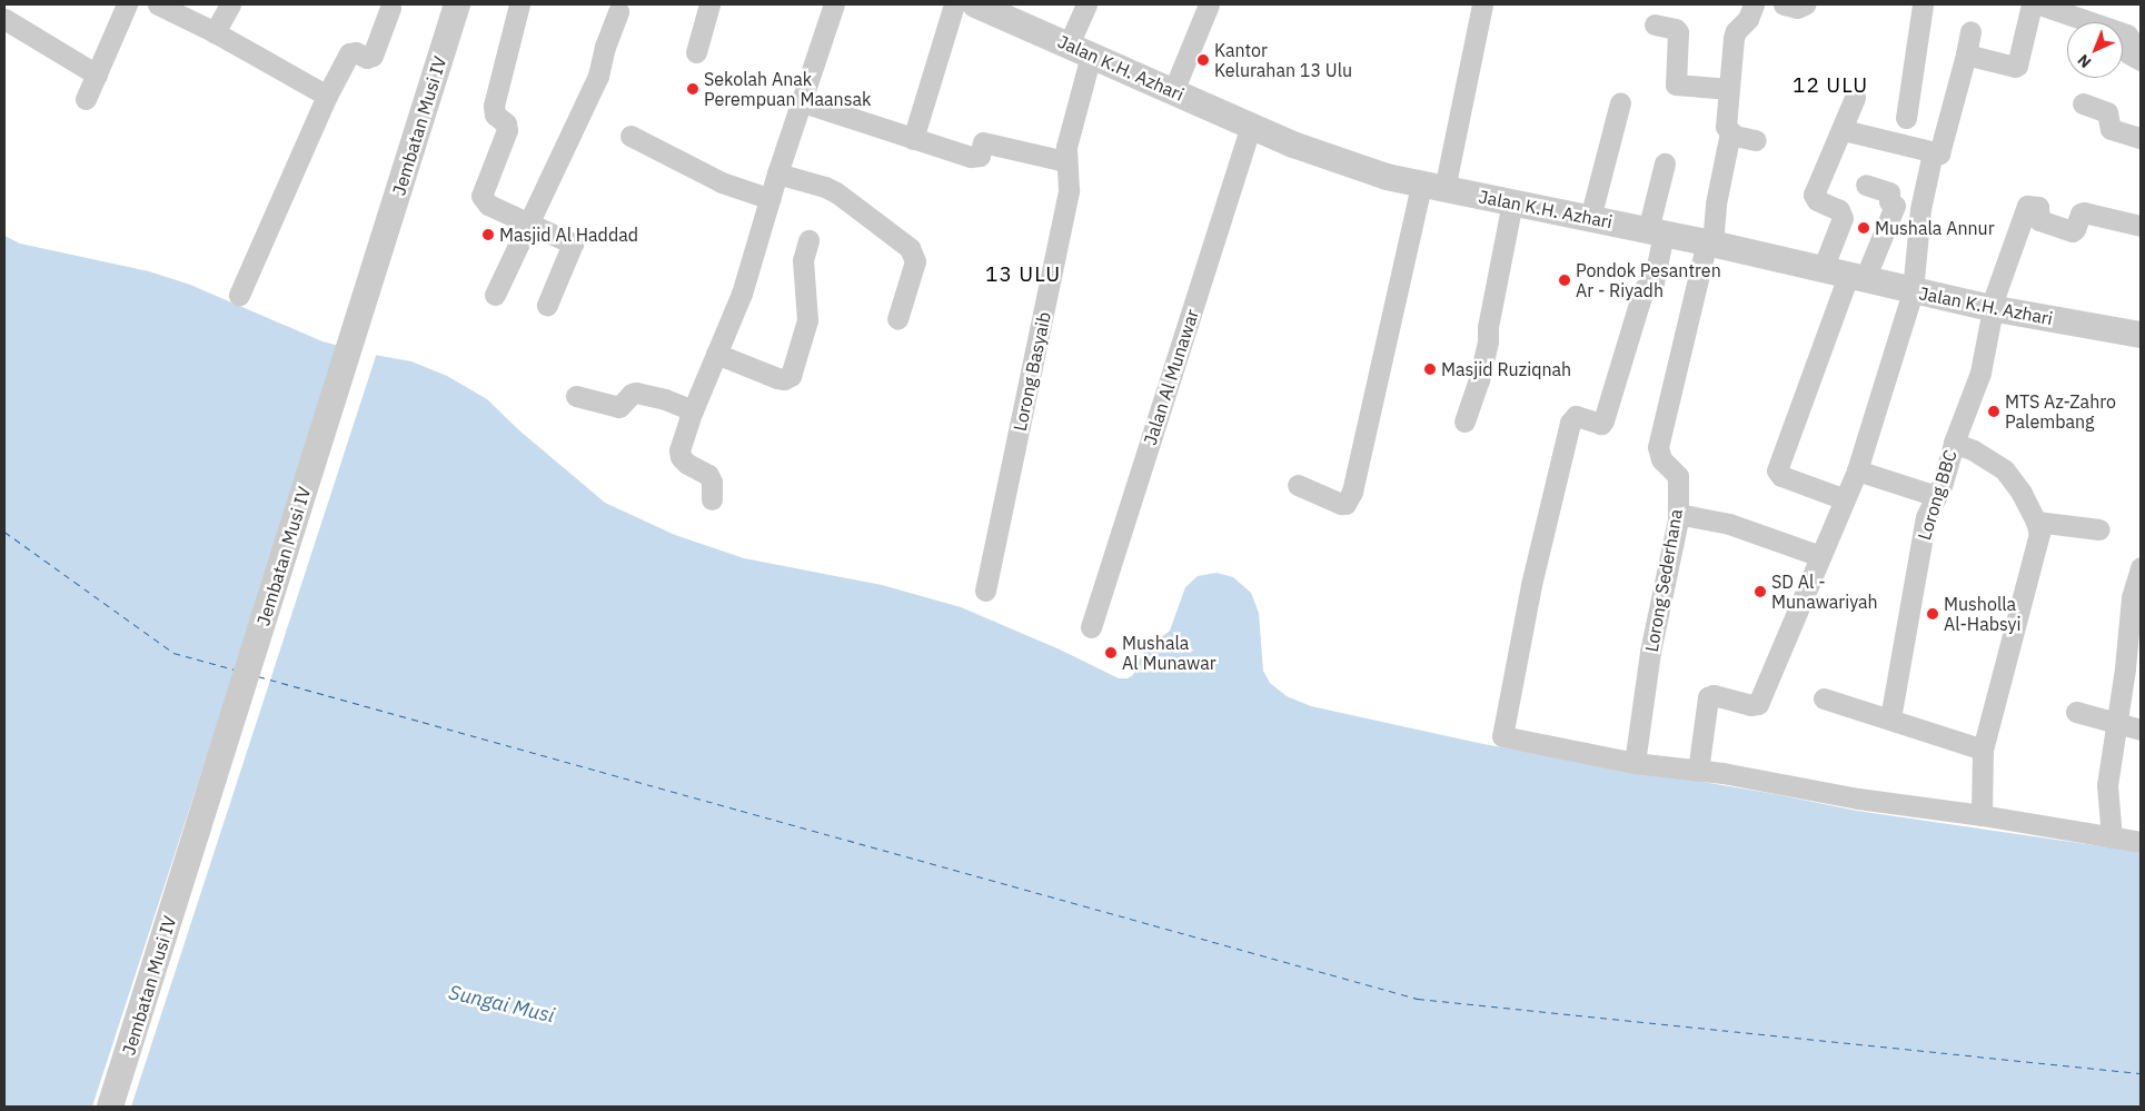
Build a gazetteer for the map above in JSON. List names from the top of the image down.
{
  "streets": {
    "street": [
      "Jalan K.H. Azhari",
      "Jembatan Musi IV",
      "Lorong Basyaib",
      "Jalan Al Munawar",
      "Lorong BBC",
      "Lorong Sederhana"
    ]
  },
  "crossings": [
    ["Jalan K.H. Azhari", "Lorong Basyaib"],
    ["Jalan K.H. Azhari", "Jalan Al Munawar"],
    ["Jalan K.H. Azhari", "Lorong BBC"],
    ["Jalan K.H. Azhari", "Lorong Sederhana"]
  ],
  "districts": ["12 ULU", "13 ULU"],
  "water": ["Sungai Musi"],
  "places": [
    "Kantor Kelurahan 13 Ulu",
    "Sekolah Anak Perempuan Maansak",
    "Mushala Annur",
    "Masjid Al Haddad",
    "Pondok Pesantren Ar - Riyadh",
    "Masjid Ruziqnah",
    "MTS Az-Zahro Palembang",
    "SD Al - Munawariyah",
    "Musholla Al-Habsyi",
    "Mushala Al Munawar"
  ],
  "north": "bottom left"
}
